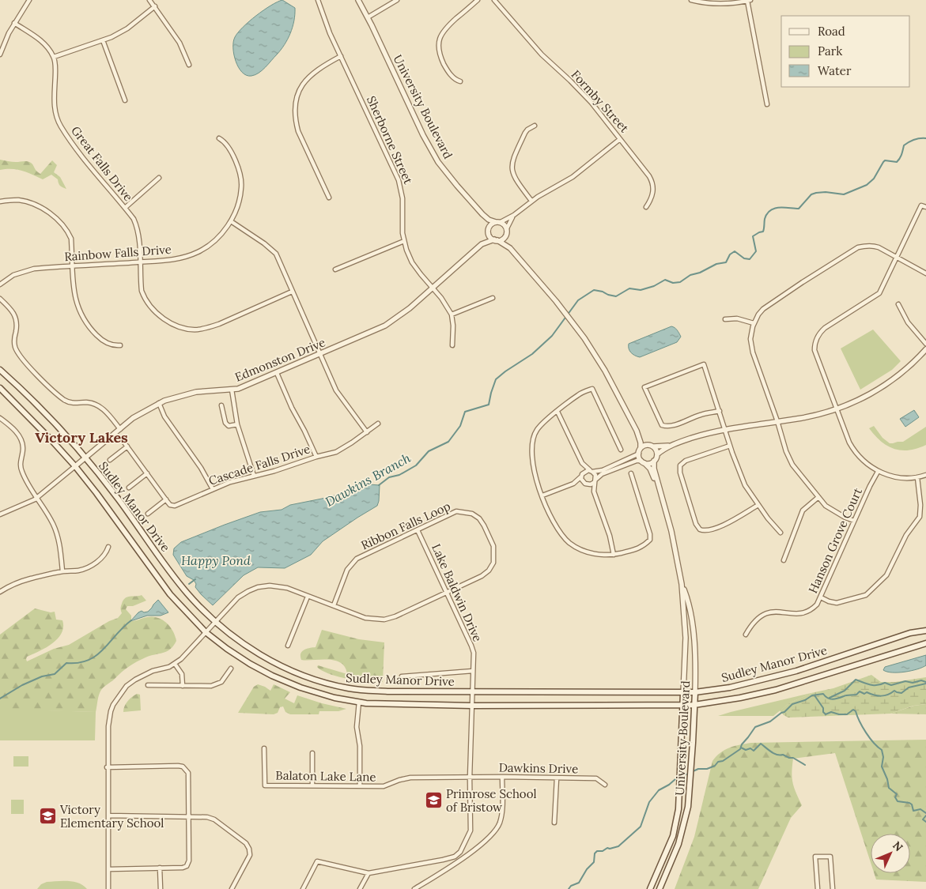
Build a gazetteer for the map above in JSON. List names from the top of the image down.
{
  "streets": {
    "main road": ["University Boulevard", "Sudley Manor Drive"],
    "street": [
      "Formby Street",
      "Sherborne Street",
      "Great Falls Drive",
      "Rainbow Falls Drive",
      "Edmonston Drive",
      "Cascade Falls Drive",
      "Ribbon Falls Loop",
      "Hanson Grove Court",
      "Lake Baldwin Drive",
      "Dawkins Drive",
      "Balaton Lake Lane"
    ]
  },
  "crossings": [
    ["University Boulevard", "Edmonston Drive"],
    ["University Boulevard", "Sudley Manor Drive"],
    ["Sherborne Street", "Edmonston Drive"],
    ["Great Falls Drive", "Rainbow Falls Drive"],
    ["Edmonston Drive", "Sudley Manor Drive"],
    ["Sudley Manor Drive", "Ribbon Falls Loop"],
    ["Sudley Manor Drive", "Lake Baldwin Drive"],
    ["Ribbon Falls Loop", "Lake Baldwin Drive"],
    ["Lake Baldwin Drive", "Dawkins Drive"],
    ["Lake Baldwin Drive", "Balaton Lake Lane"],
    ["Dawkins Drive", "Balaton Lake Lane"]
  ],
  "districts": ["Victory Lakes"],
  "water": ["Dawkins Branch", "Happy Pond"],
  "places": {
    "school or university": ["Primrose School of Bristow", "Victory Elementary School"]
  },
  "legend": ["Road", "Park", "Water"],
  "north": "top right"
}
